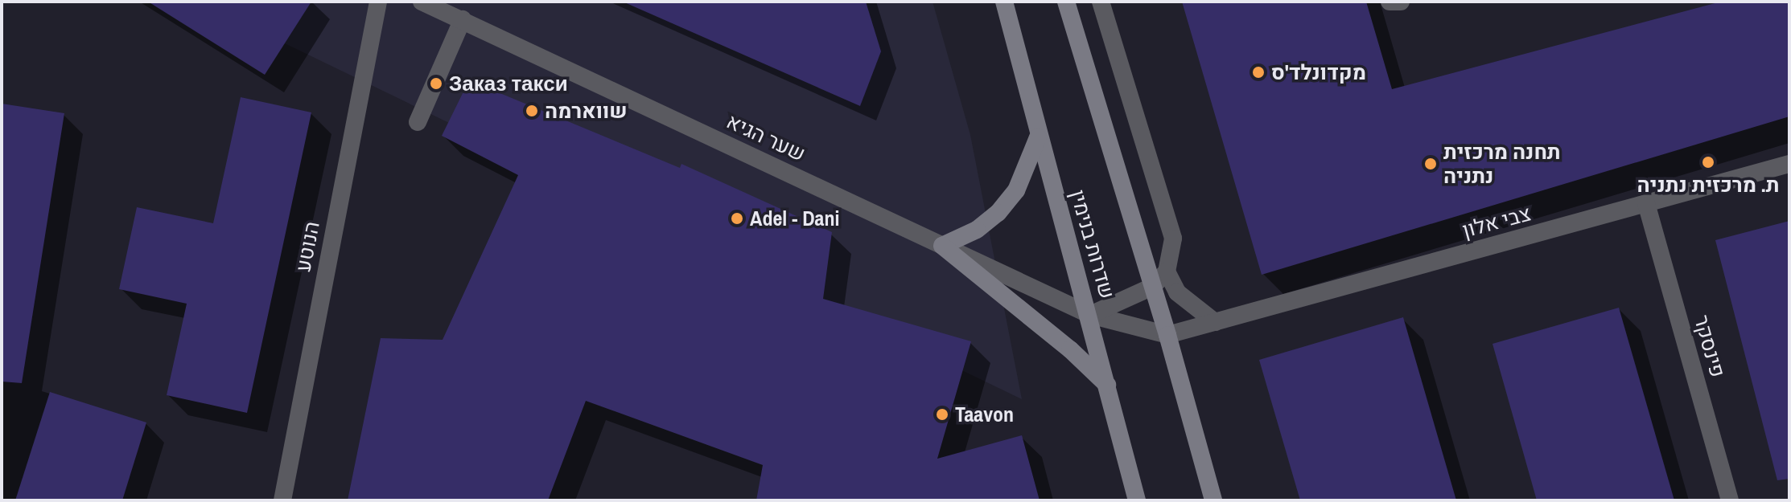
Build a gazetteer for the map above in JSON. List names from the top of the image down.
{
  "streets": {
    "main road": ["שדרות בנימין"],
    "street": [
      "שער הגיא",
      "צבי אלון",
      "הנוטע",
      "פינסקר"
    ]
  },
  "crossings": [
    ["שער הגיא", "צבי אלון"],
    ["שער הגיא", "שדרות בנימין"],
    ["צבי אלון", "שדרות בנימין"],
    ["צבי אלון", "פינסקר"]
  ],
  "places": [
    "מקדונלד'ס",
    "Заказ такси",
    "שווארמה",
    "ת. מרכזית נתניה",
    "תחנה מרכזית נתניה",
    "Adel - Dani",
    "Taavon"
  ]
}
